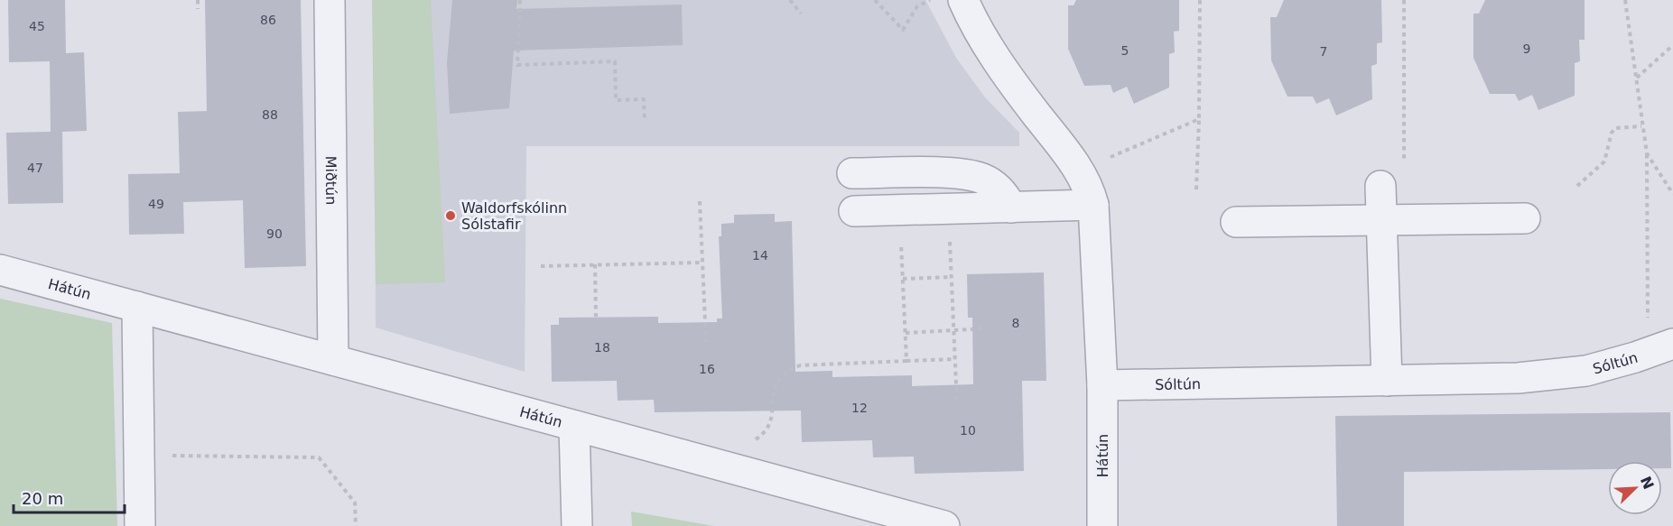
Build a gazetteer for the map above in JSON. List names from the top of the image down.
{
  "streets": {
    "street": ["Miðtún", "Hátún", "Sóltún"]
  },
  "crossings": [
    ["Miðtún", "Hátún"],
    ["Hátún", "Sóltún"]
  ],
  "places": ["Waldorfskólinn Sólstafir"],
  "house_numbers": [
    "86",
    "45",
    "9",
    "5",
    "7",
    "88",
    "47",
    "49",
    "90",
    "14",
    "8",
    "18",
    "16",
    "12",
    "10"
  ],
  "scale_bar": "20 m",
  "north": "top right"
}
